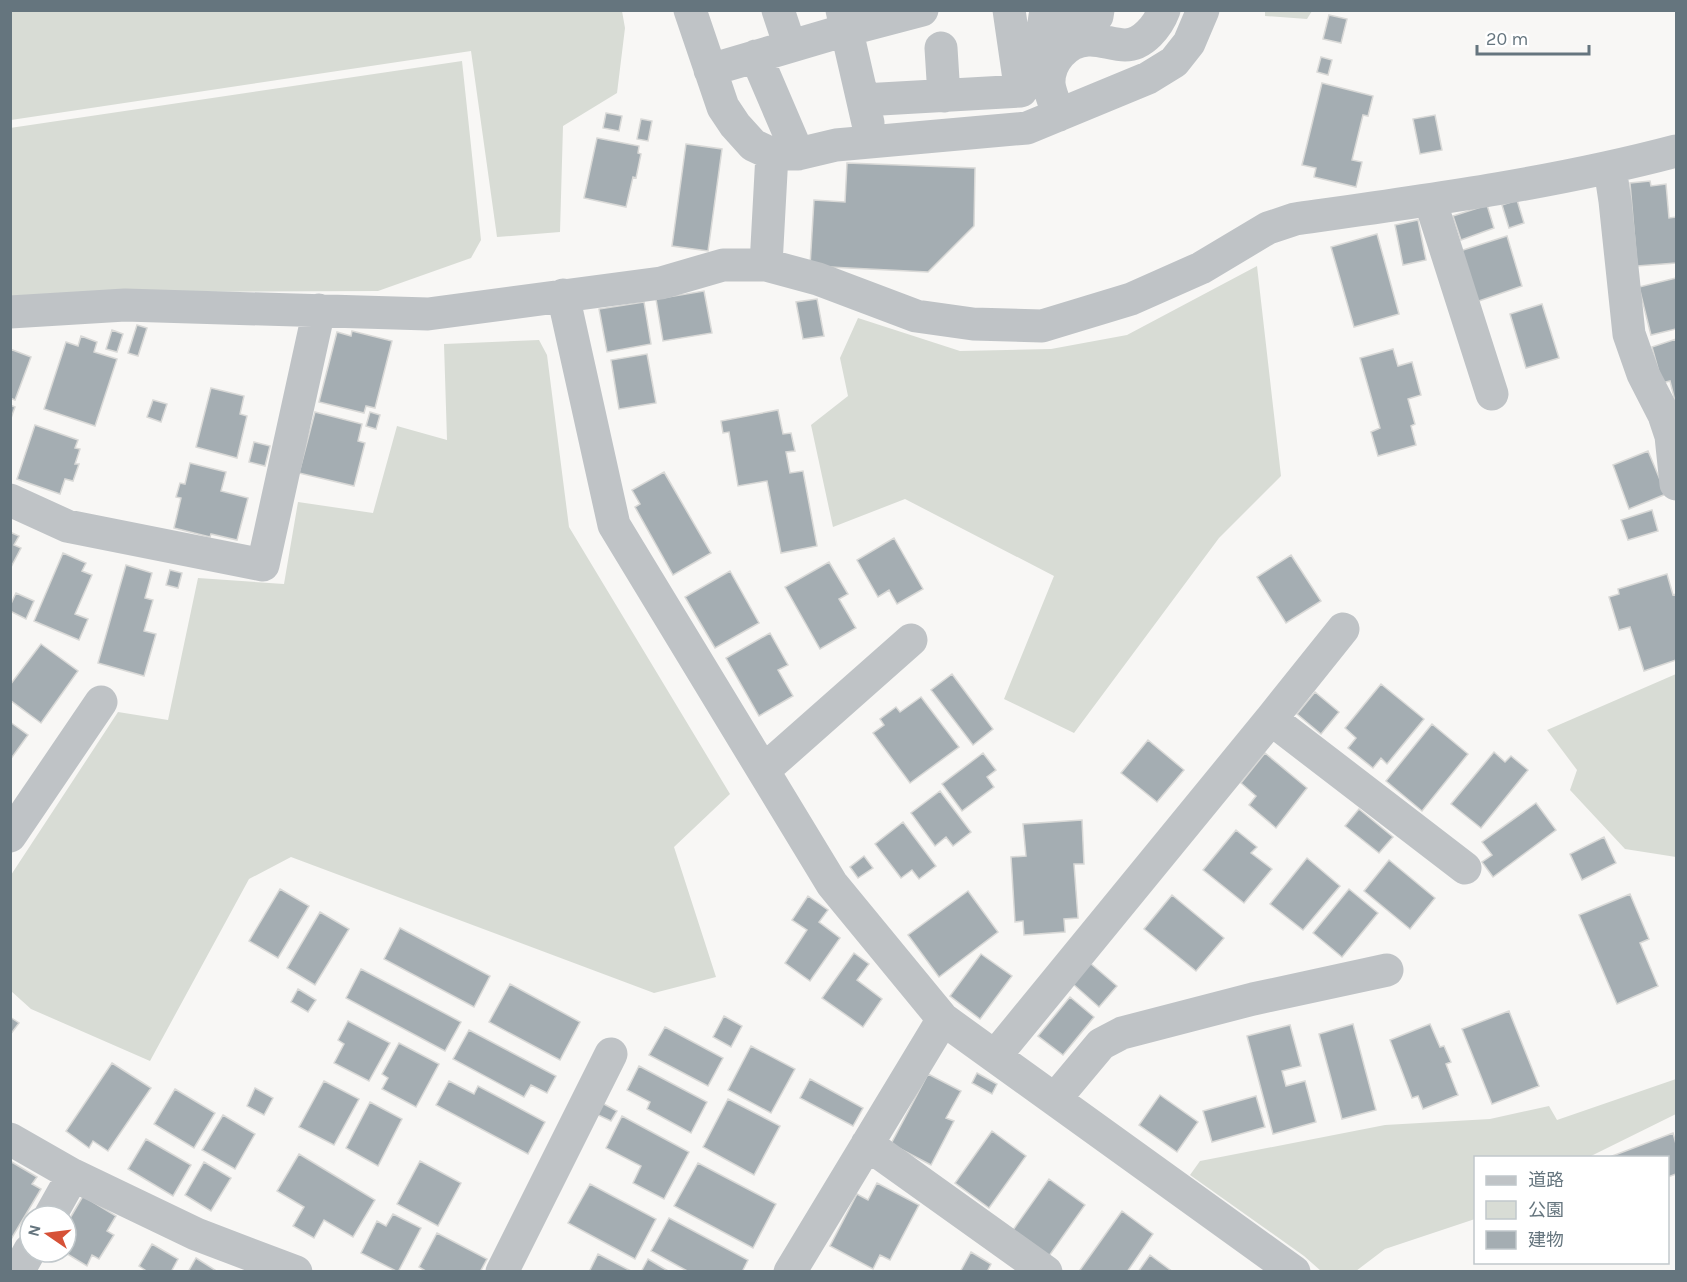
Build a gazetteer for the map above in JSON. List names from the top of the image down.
{
  "legend": ["道路", "公園", "建物"],
  "scale_bar": "20 m",
  "north": "left"
}
